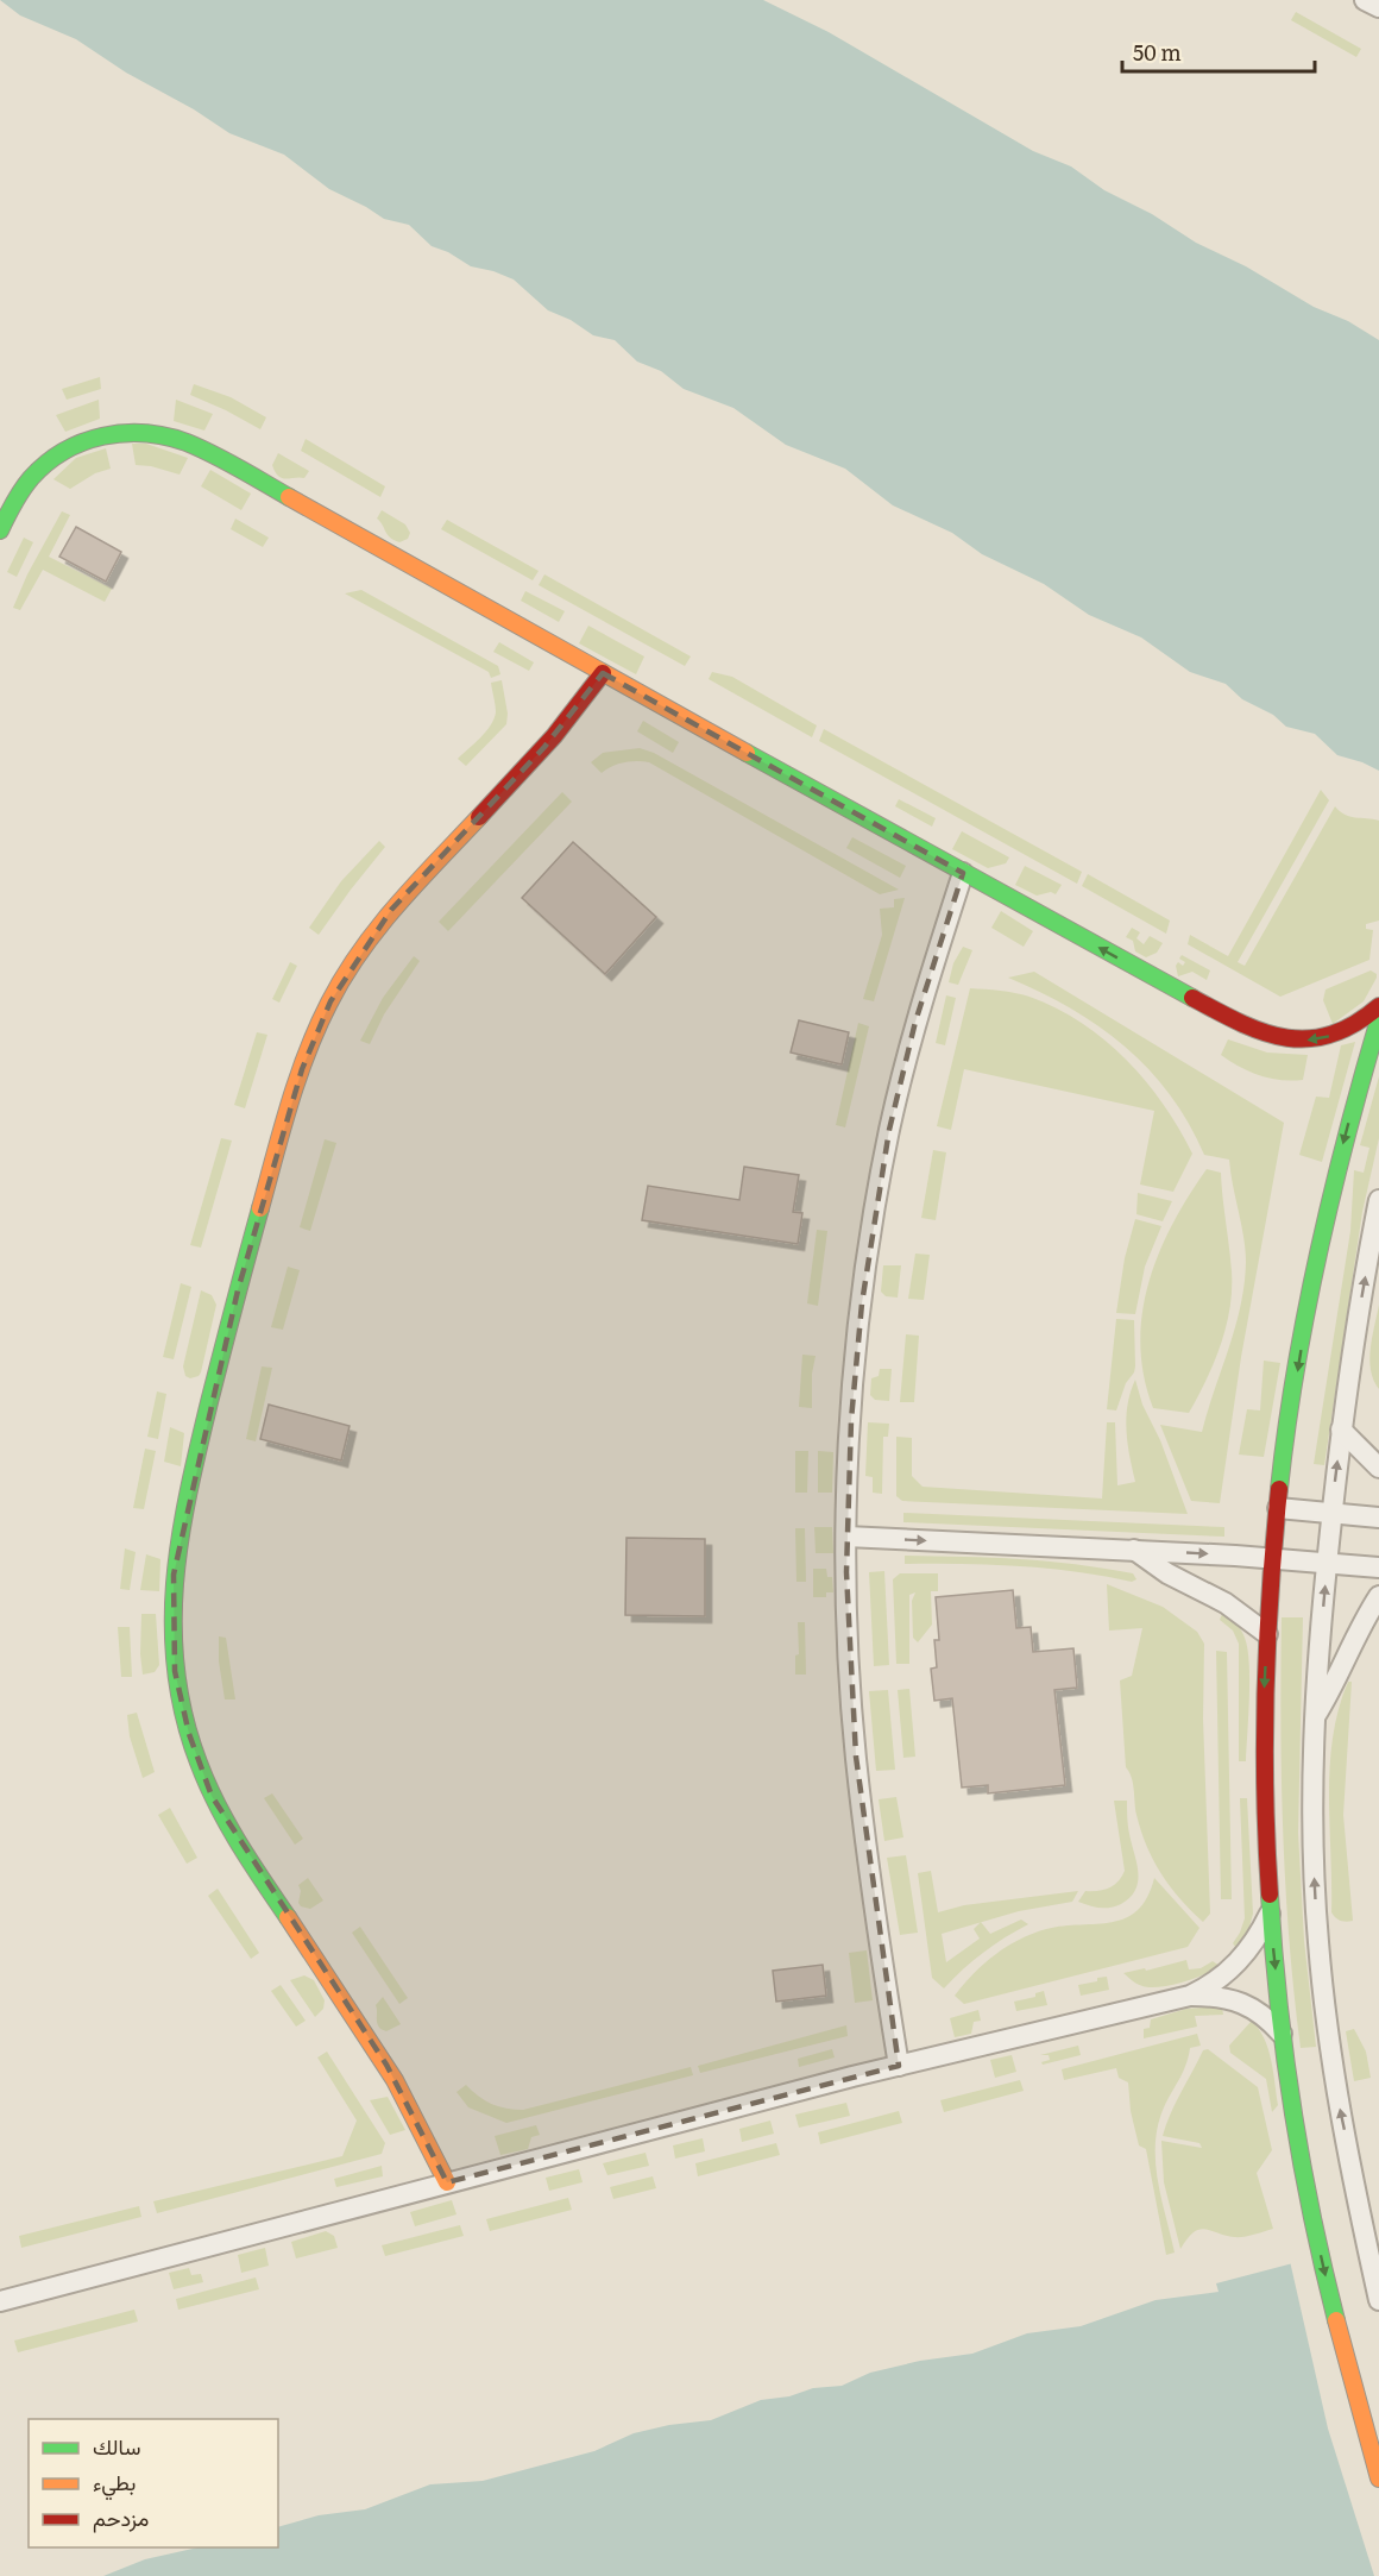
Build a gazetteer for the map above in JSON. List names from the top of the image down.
{
  "legend": ["سالك", "بطيء", "مزدحم"],
  "scale_bar": "50 m"
}
